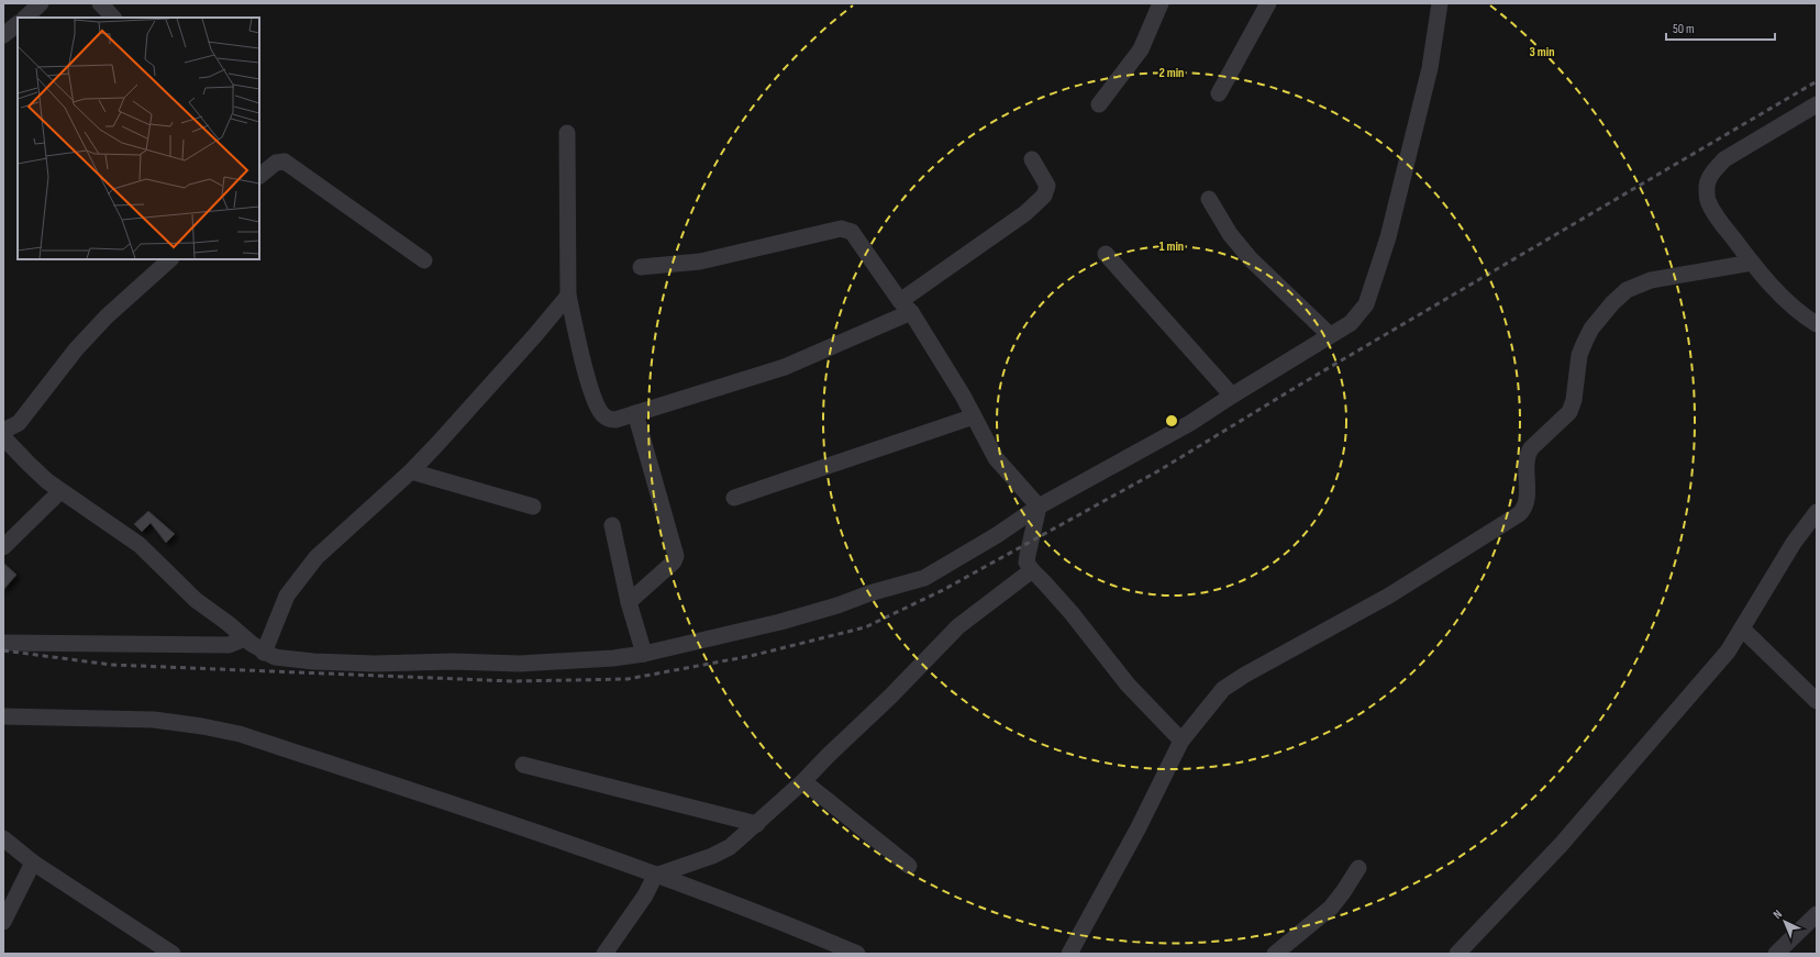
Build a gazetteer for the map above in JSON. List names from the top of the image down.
{
  "scale_bar": "50 m",
  "north": "top left",
  "rings": ["3 min", "2 min", "1 min"]
}
